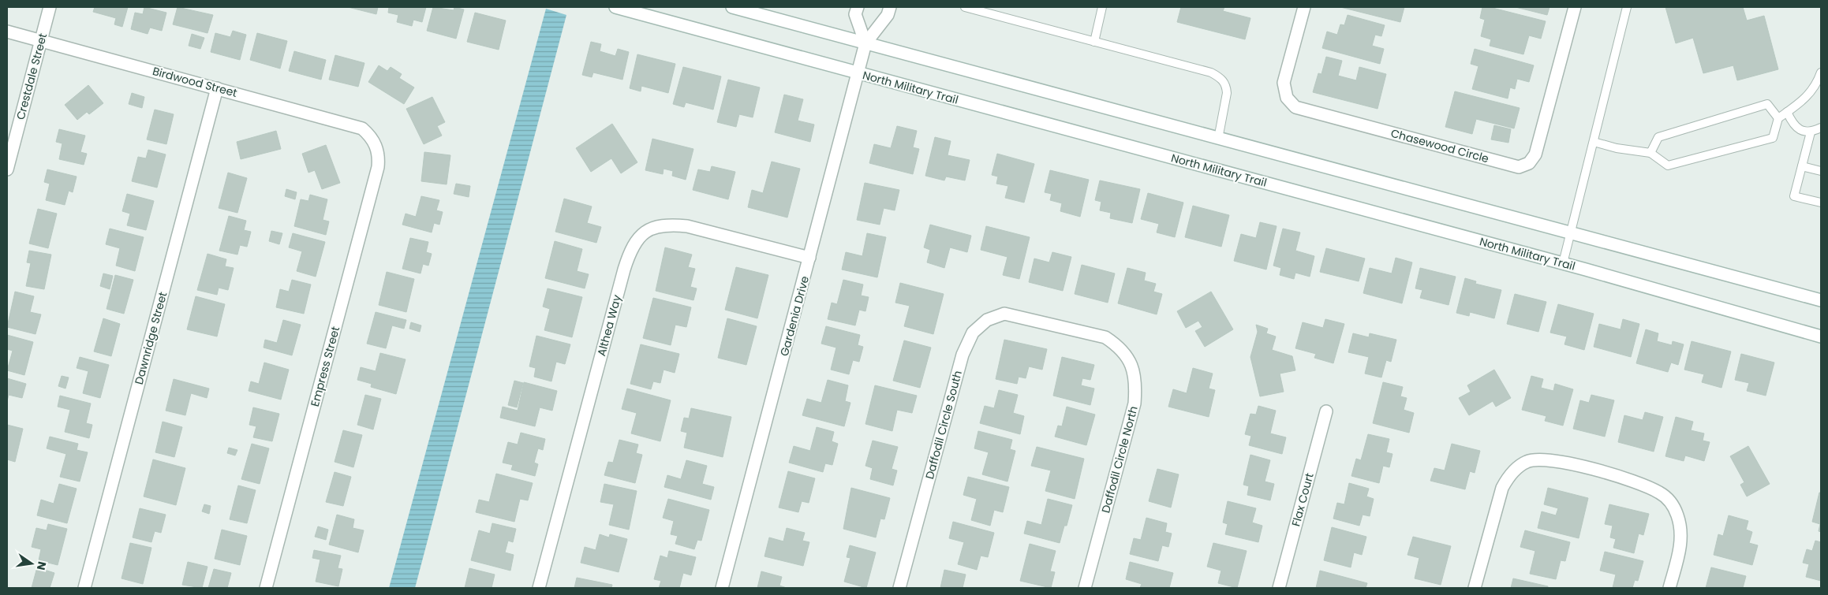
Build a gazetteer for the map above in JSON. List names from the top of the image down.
{
  "streets": {
    "street": [
      "Crestdale Street",
      "Birdwood Street",
      "North Military Trail",
      "Chasewood Circle",
      "Gardenia Drive",
      "Althea Way",
      "Dawnridge Street",
      "Empress Street",
      "Daffodil Circle South",
      "Daffodil Circle North",
      "Flax Court"
    ]
  },
  "crossings": [
    ["Crestdale Street", "Birdwood Street"],
    ["Birdwood Street", "Dawnridge Street"],
    ["Birdwood Street", "Empress Street"],
    ["North Military Trail", "Gardenia Drive"],
    ["Gardenia Drive", "Althea Way"],
    ["Daffodil Circle South", "Daffodil Circle North"]
  ],
  "north": "right"
}
